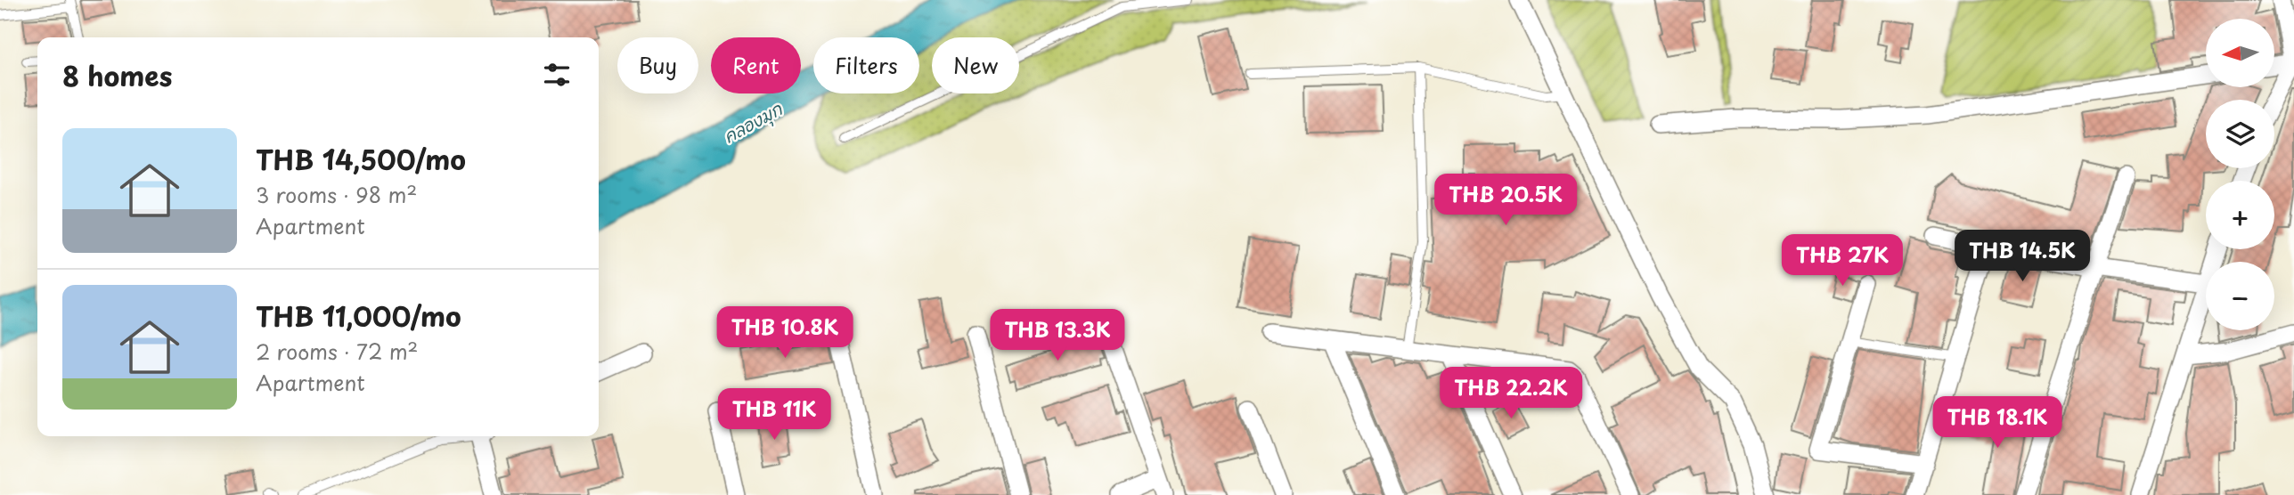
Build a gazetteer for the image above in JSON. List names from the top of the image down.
{
  "water": ["คลองมุก"],
  "north": "left",
  "page": {
    "map_buttons": ["+", "−"],
    "chip": [
      "Buy",
      "Rent",
      "Filters",
      "New"
    ],
    "heading": "8 homes",
    "list": [
      {
        "name": "THB 14,500/mo",
        "note": "3 rooms · 98 m² · Apartment"
      },
      {
        "name": "THB 11,000/mo",
        "note": "2 rooms · 72 m² · Apartment"
      }
    ],
    "price": [
      "THB 20.5K",
      "THB 14.5K",
      "THB 27K",
      "THB 10.8K",
      "THB 13.3K",
      "THB 22.2K",
      "THB 11K",
      "THB 18.1K"
    ]
  }
}
